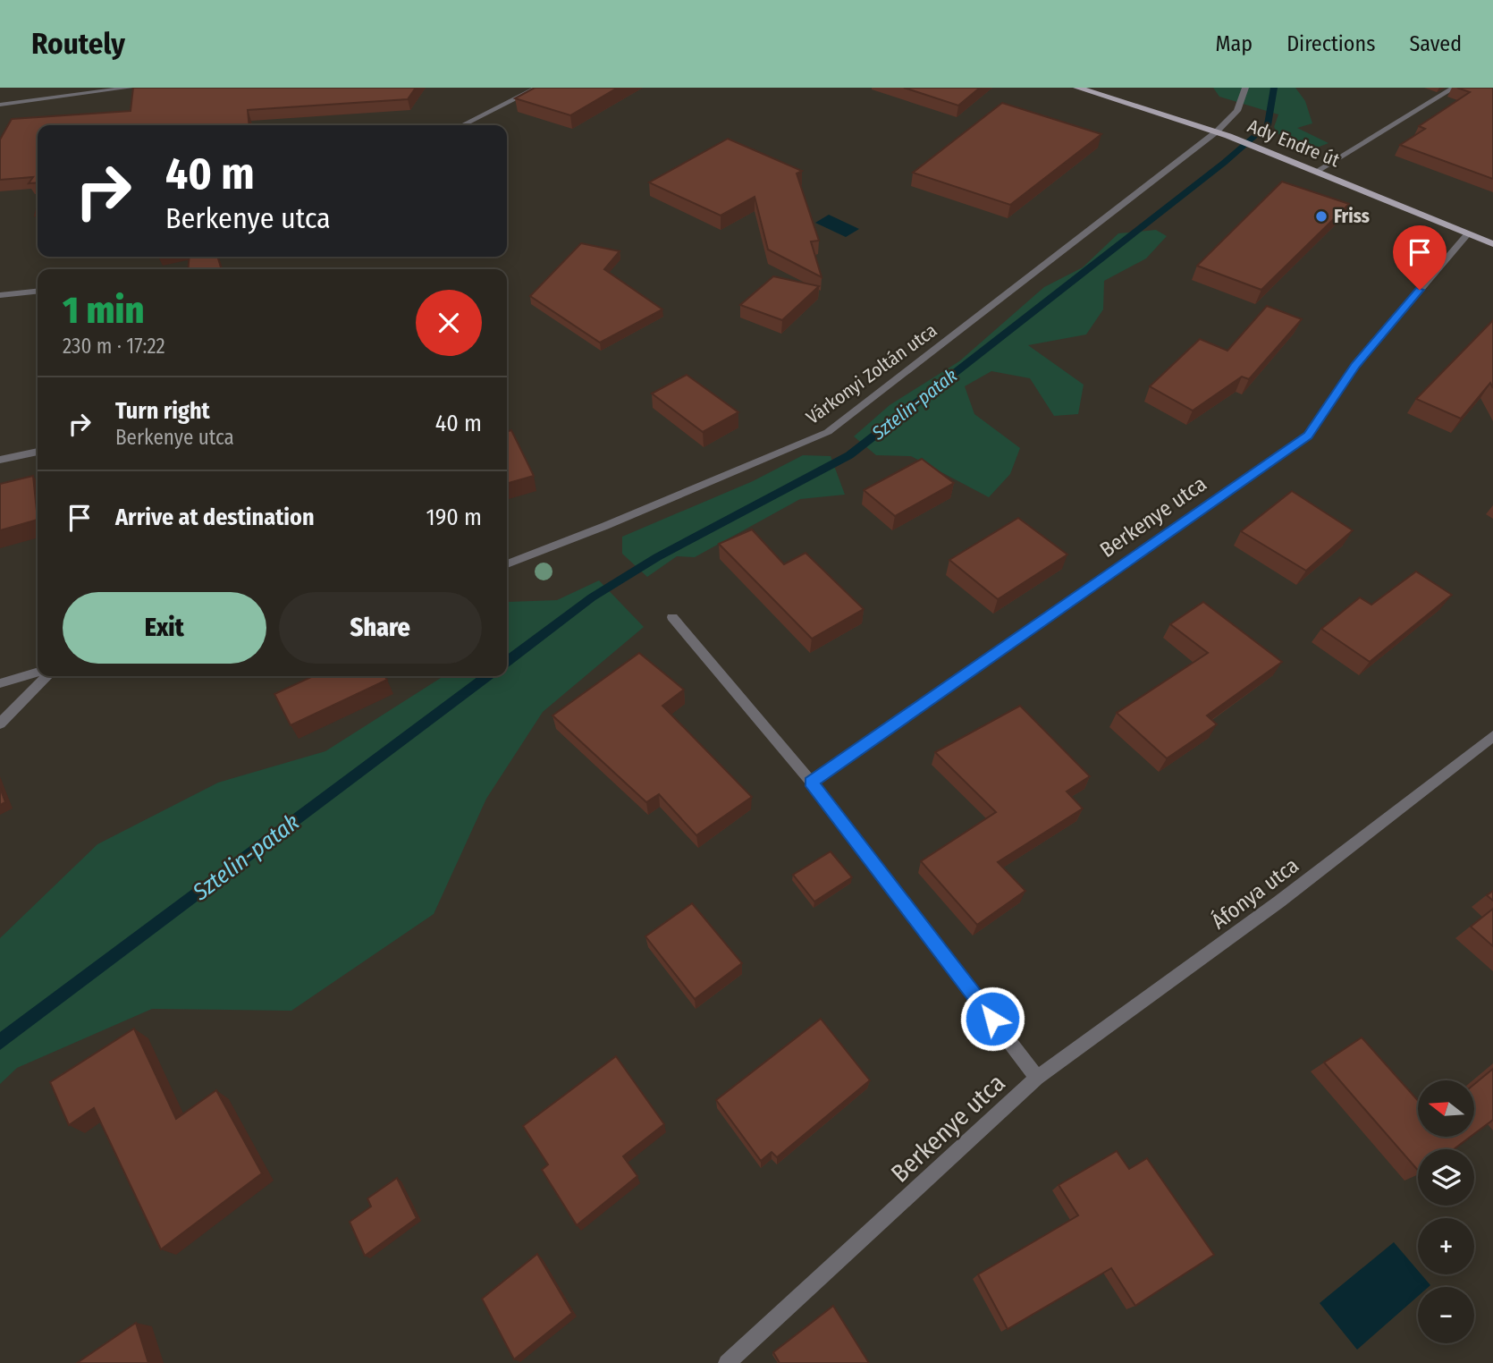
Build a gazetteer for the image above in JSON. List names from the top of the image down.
{
  "streets": {
    "main road": ["Ady Endre út"],
    "street": ["Várkonyi Zoltán utca", "Berkenye utca", "Áfonya utca"]
  },
  "crossings": [
    ["Ady Endre út", "Várkonyi Zoltán utca"],
    ["Ady Endre út", "Berkenye utca"],
    ["Berkenye utca", "Áfonya utca"]
  ],
  "water": ["Sztelin-patak"],
  "places": ["Friss"],
  "north": "left",
  "page": {
    "header": "Routely",
    "nav": ["Map", "Directions", "Saved"],
    "turn": ["40 m", "Berkenye utca"],
    "heading": ["1 min", "230 m · 17:22"],
    "list": [
      {
        "name": "Turn right",
        "note": "Berkenye utca",
        "value": "40 m"
      },
      {
        "name": "Arrive at destination",
        "value": "190 m"
      }
    ],
    "buttons": ["Exit", "Share"],
    "map_buttons": ["+", "−"]
  }
}
